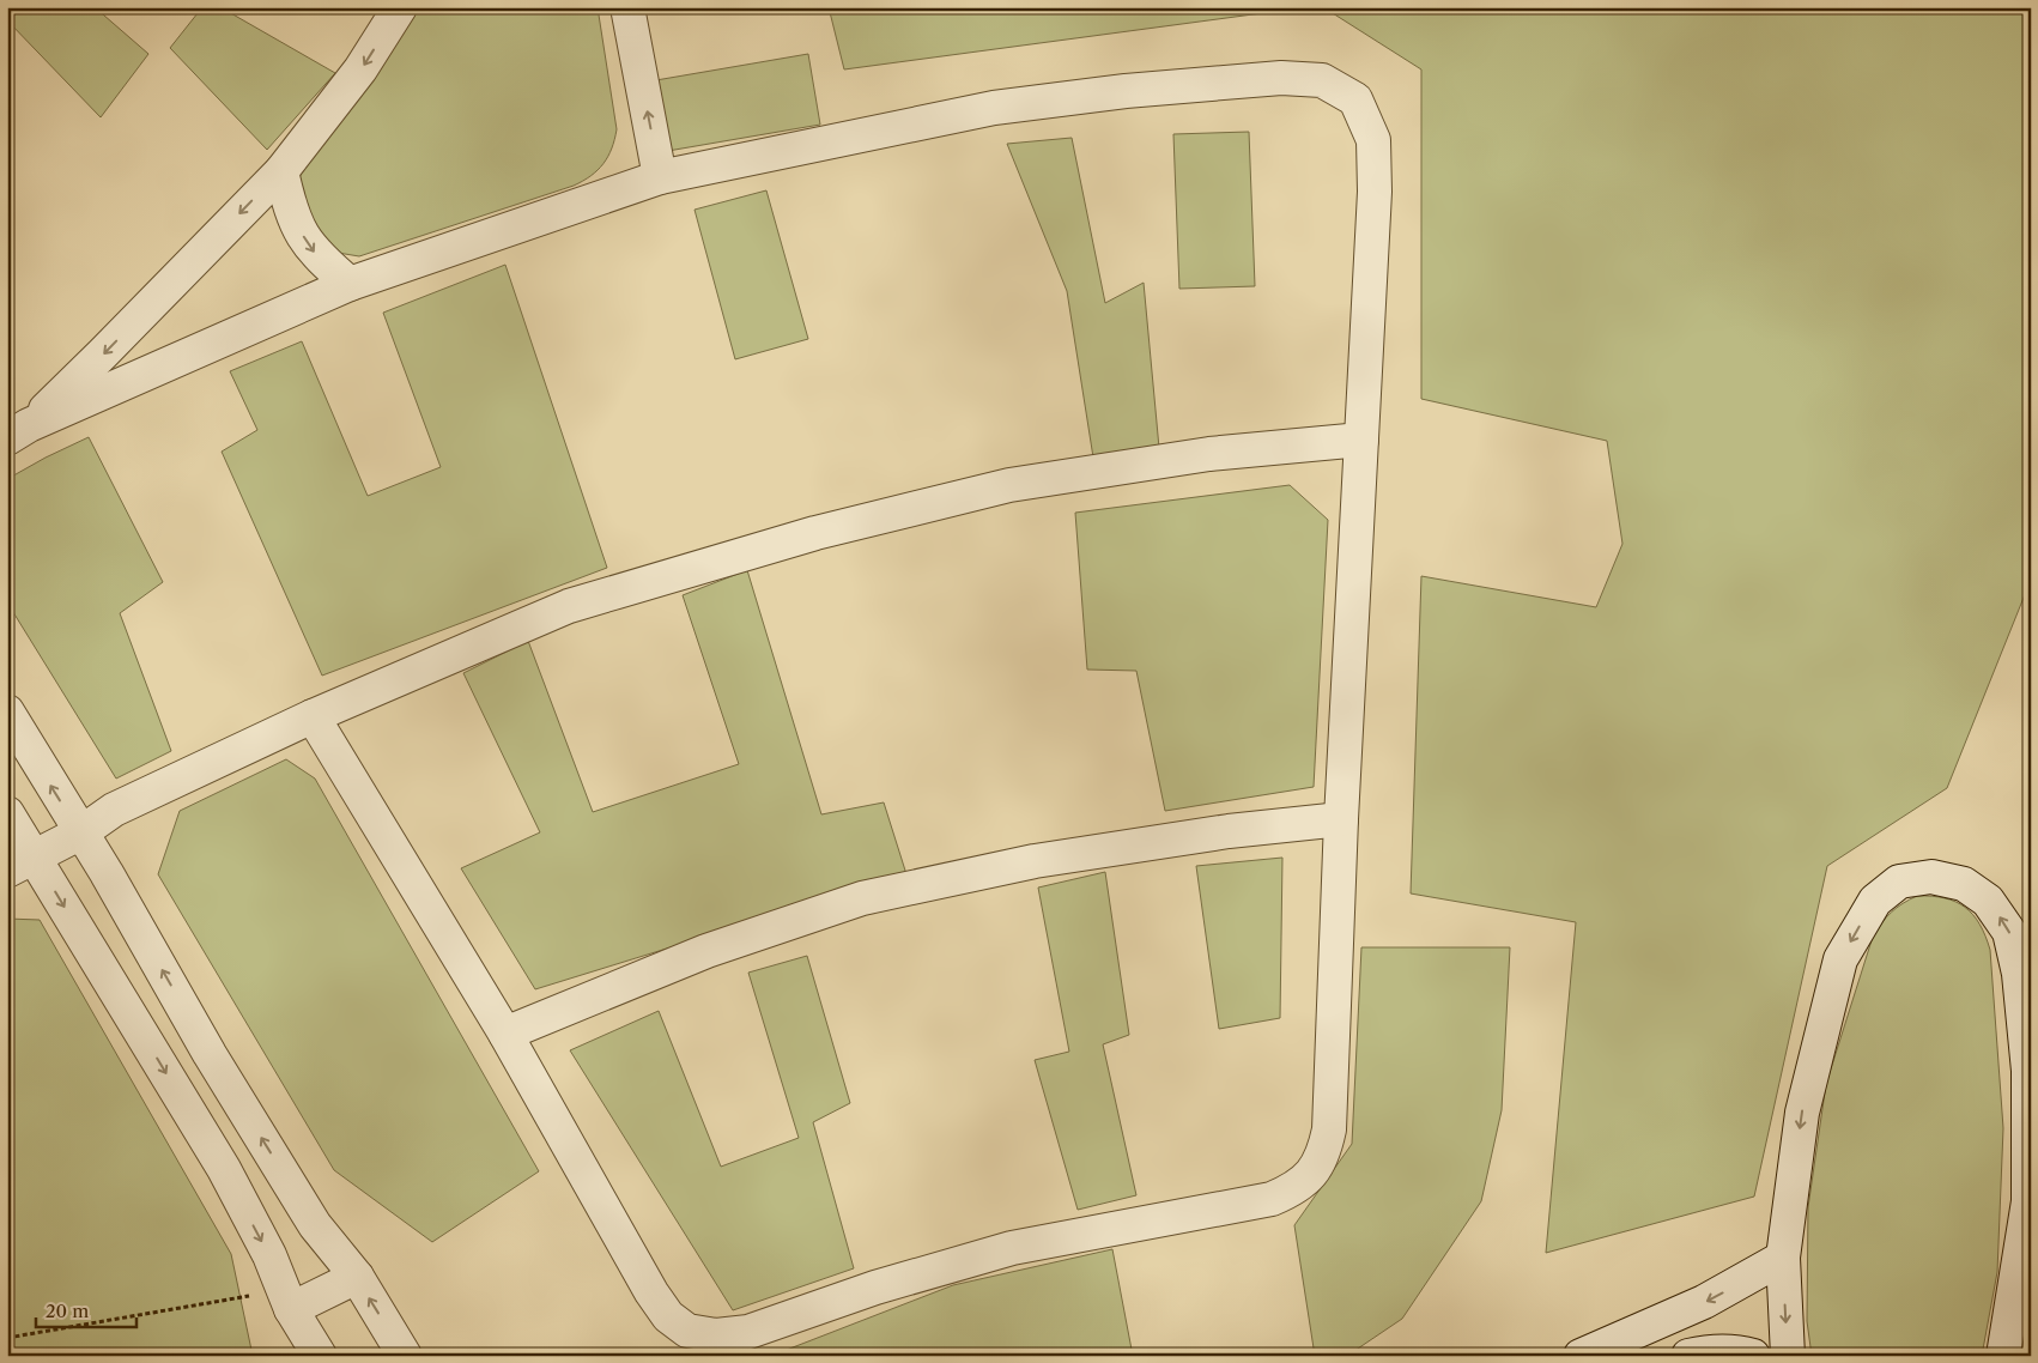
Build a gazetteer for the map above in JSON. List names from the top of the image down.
{
  "scale_bar": "20 m"
}
